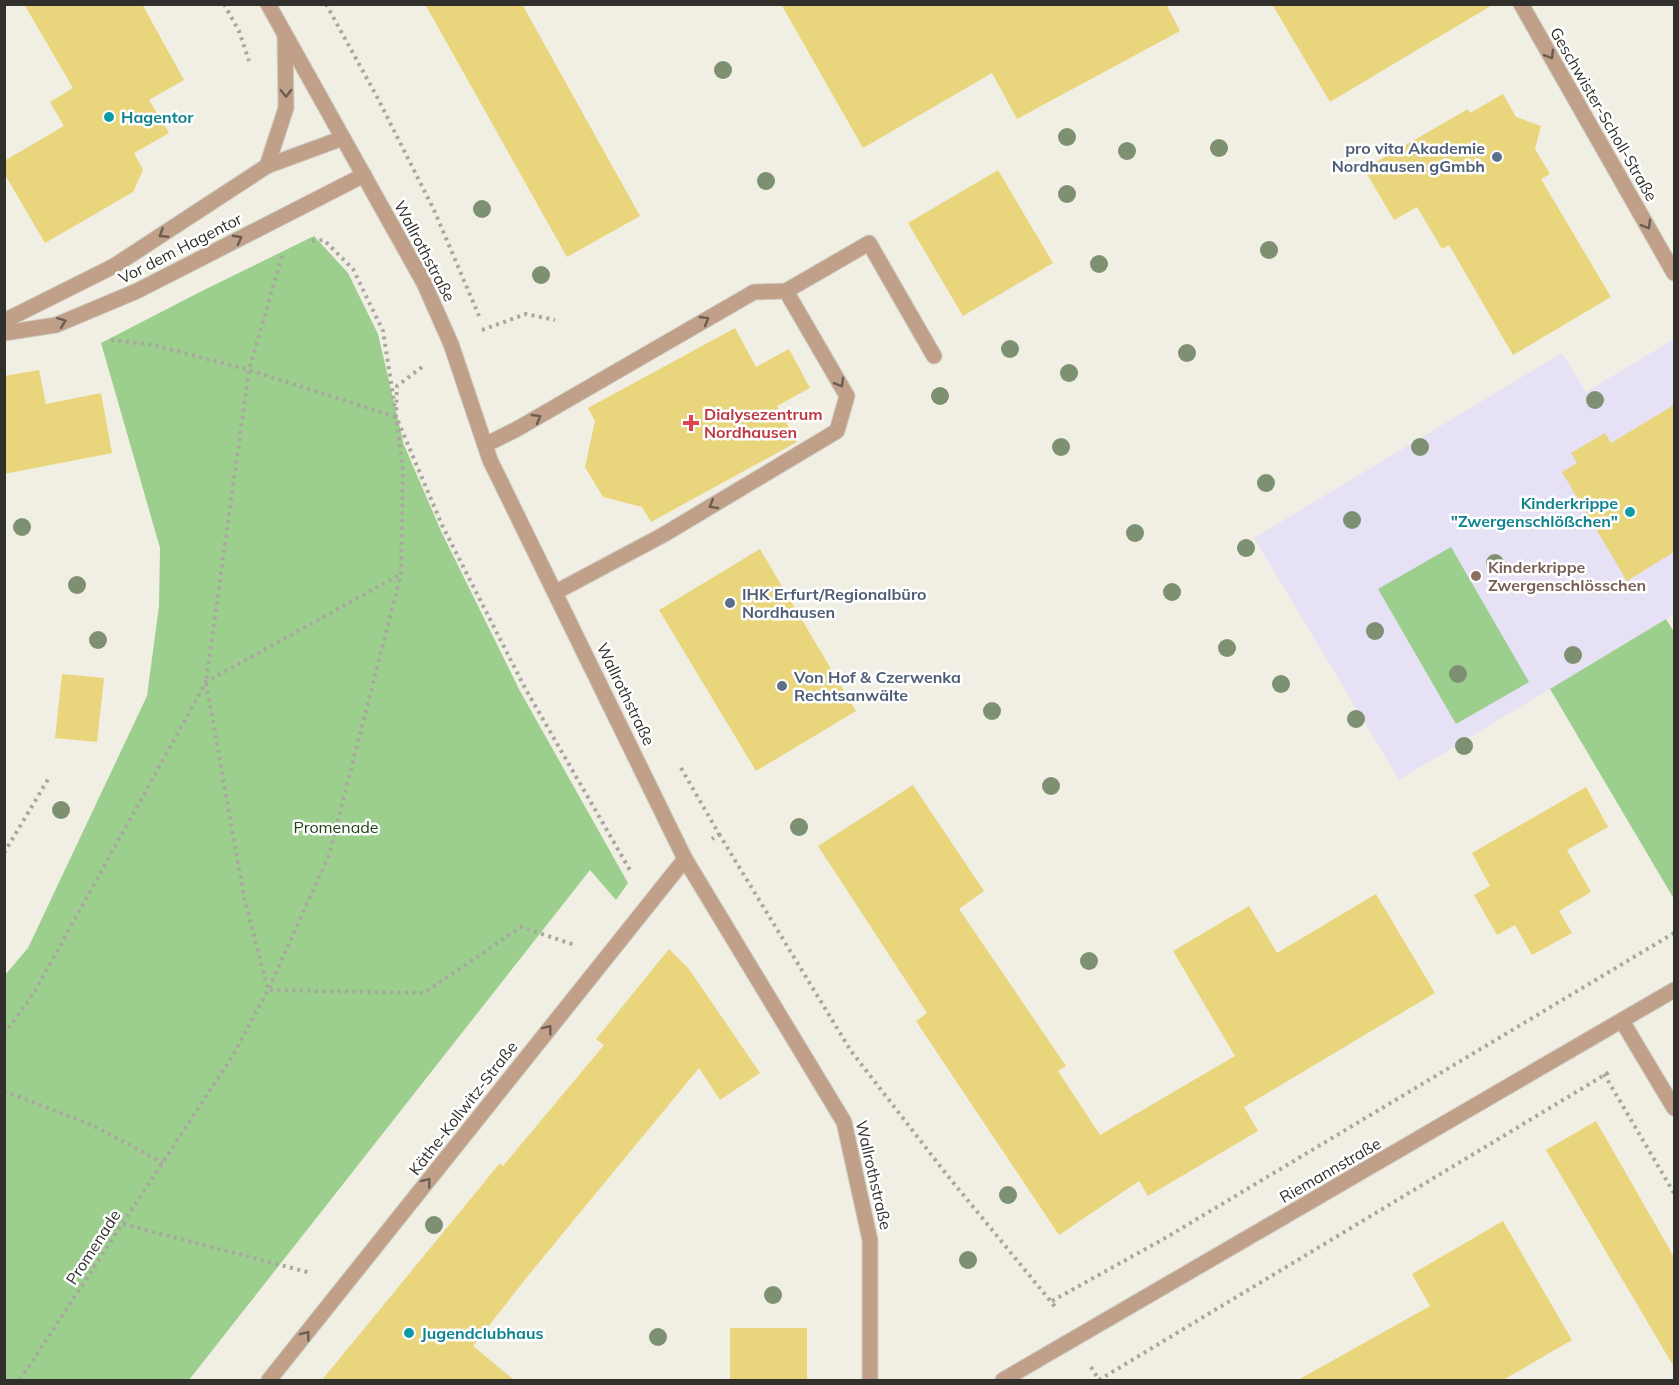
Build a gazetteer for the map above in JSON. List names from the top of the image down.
{
  "streets": {
    "street": [
      "Geschwister-Scholl-Straße",
      "Vor dem Hagentor",
      "Wallrothstraße",
      "Käthe-Kollwitz-Straße",
      "Riemannstraße"
    ],
    "path": ["Promenade"]
  },
  "crossings": [
    ["Vor dem Hagentor", "Wallrothstraße"],
    ["Wallrothstraße", "Käthe-Kollwitz-Straße"]
  ],
  "one_way": ["Geschwister-Scholl-Straße", "Käthe-Kollwitz-Straße"],
  "parks": ["Promenade"],
  "places": {
    "other": [
      "Hagentor",
      "pro vita Akademie Nordhausen gGmbh",
      "Kinderkrippe \"Zwergenschlößchen\"",
      "Kinderkrippe Zwergenschlösschen",
      "IHK Erfurt/Regionalbüro Nordhausen",
      "Von Hof & Czerwenka Rechtsanwälte",
      "Jugendclubhaus"
    ],
    "health": ["Dialysezentrum Nordhausen"]
  }
}
